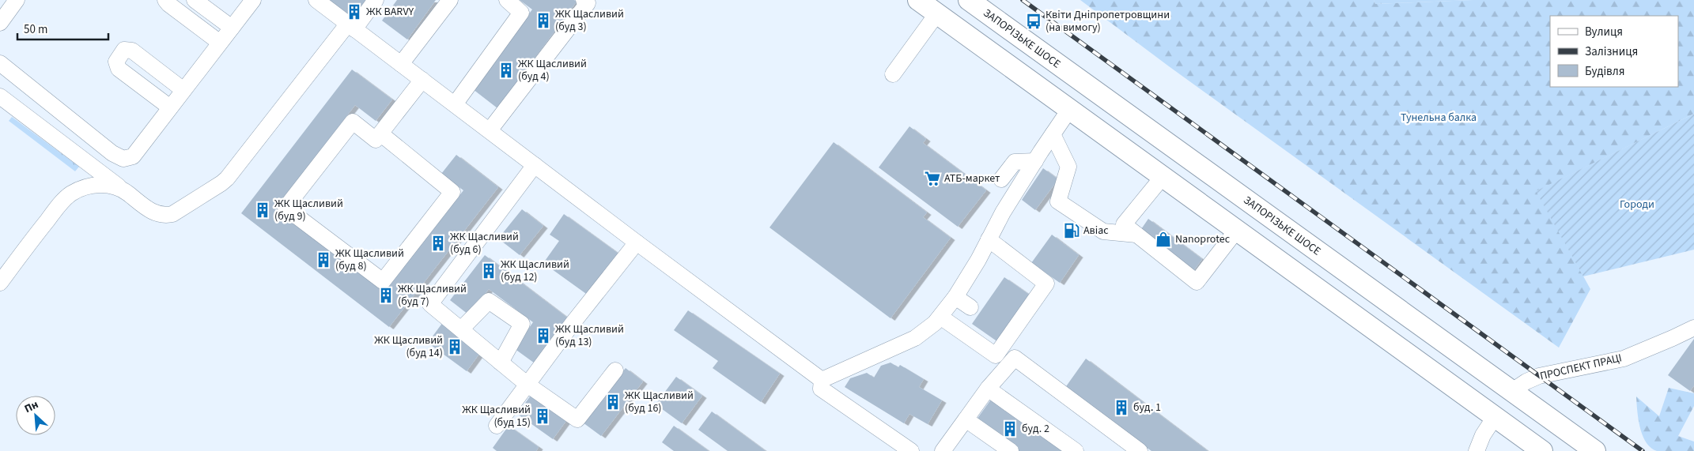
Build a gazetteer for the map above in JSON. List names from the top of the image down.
{
  "streets": {
    "main road": ["ЗАПОРІЗЬКЕ ШОСЕ"],
    "street": ["ПРОСПЕКТ ПРАЦІ"]
  },
  "crossings": [
    ["ЗАПОРІЗЬКЕ ШОСЕ", "ПРОСПЕКТ ПРАЦІ"]
  ],
  "parks": ["Тунельна балка", "Городи"],
  "places": {
    "building": [
      "ЖК BARVY",
      "ЖК Щасливий (буд 3)",
      "ЖК Щасливий (буд 4)",
      "ЖК Щасливий (буд 9)",
      "ЖК Щасливий (буд 6)",
      "ЖК Щасливий (буд 8)",
      "ЖК Щасливий (буд 12)",
      "ЖК Щасливий (буд 7)",
      "ЖК Щасливий (буд 13)",
      "ЖК Щасливий (буд 14)",
      "ЖК Щасливий (буд 16)",
      "буд. 1",
      "ЖК Щасливий (буд 15)",
      "буд. 2"
    ],
    "bus stop": ["Квіти Дніпропетровщини (на вимогу)"],
    "supermarket": ["АТБ-маркет"],
    "fuel station": ["Авіас"],
    "shop": ["Nanoprotec"]
  },
  "legend": ["Вулиця", "Залізниця", "Будівля"],
  "scale_bar": "50 m",
  "north": "top left"
}
